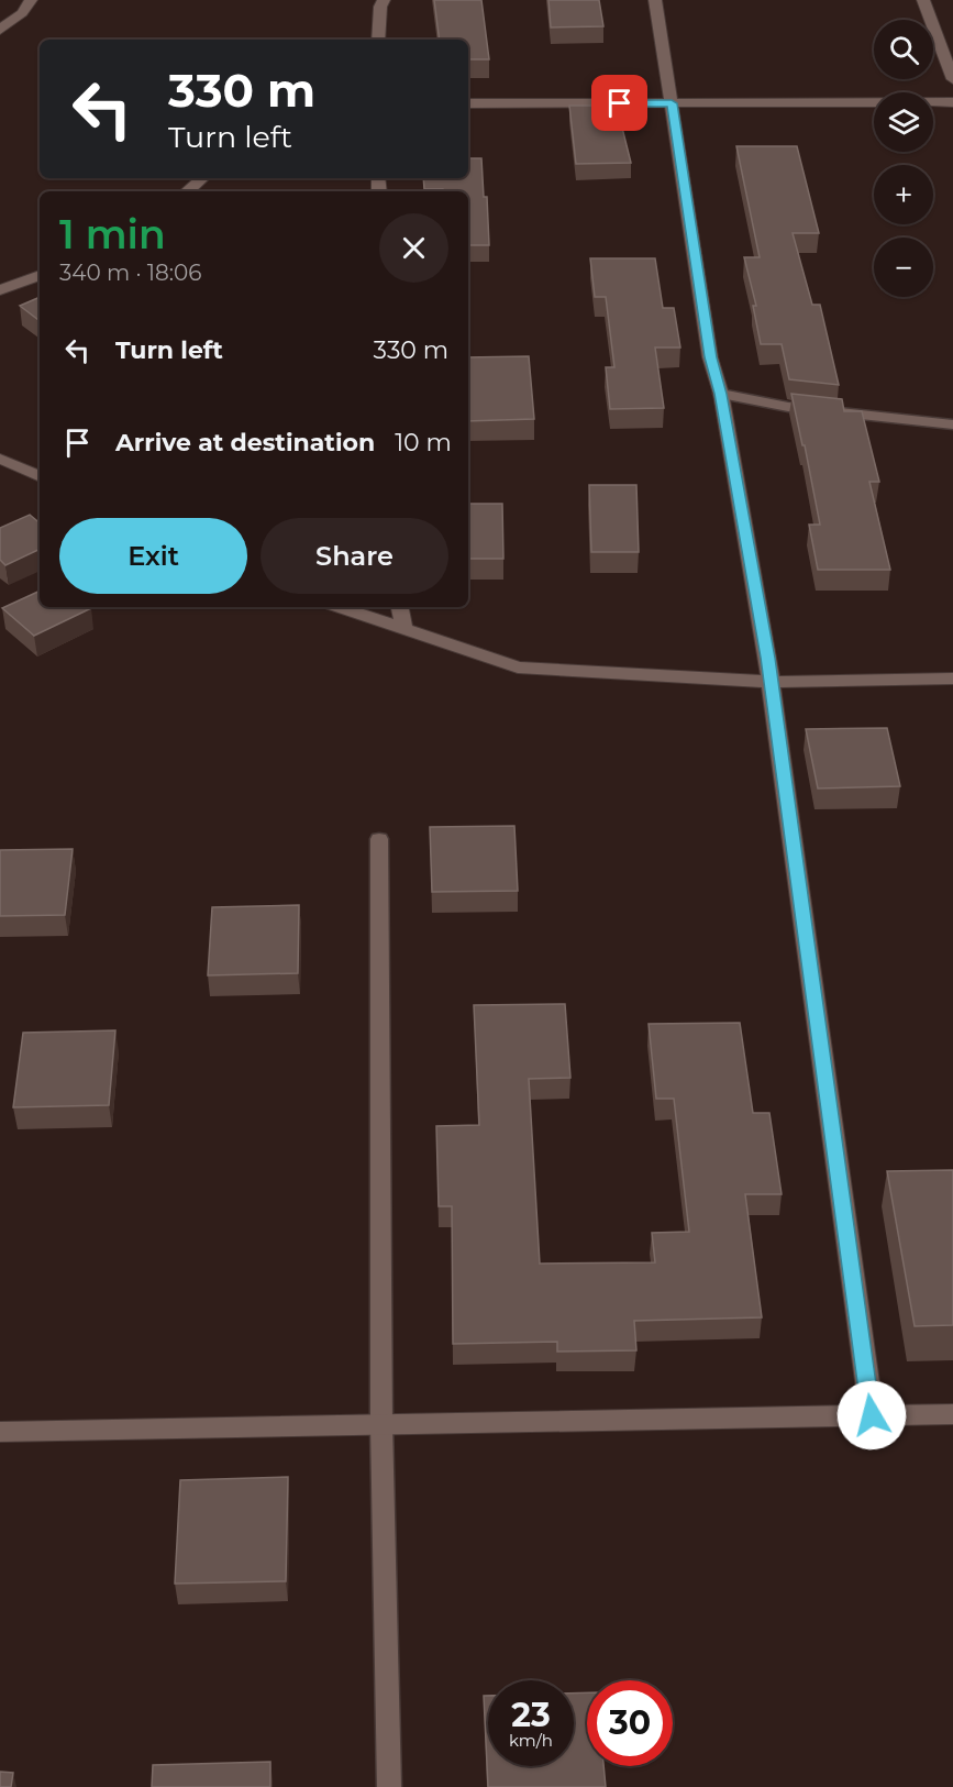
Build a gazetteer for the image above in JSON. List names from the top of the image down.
{
  "page": {
    "map_buttons": ["+", "−"],
    "turn": ["330 m", "Turn left"],
    "heading": ["1 min", "340 m · 18:06"],
    "list": [
      {
        "name": "Turn left",
        "value": "330 m"
      },
      {
        "name": "Arrive at destination",
        "value": "10 m"
      }
    ],
    "buttons": ["Exit", "Share"],
    "speed": "23 km/h",
    "limit": "30"
  }
}
